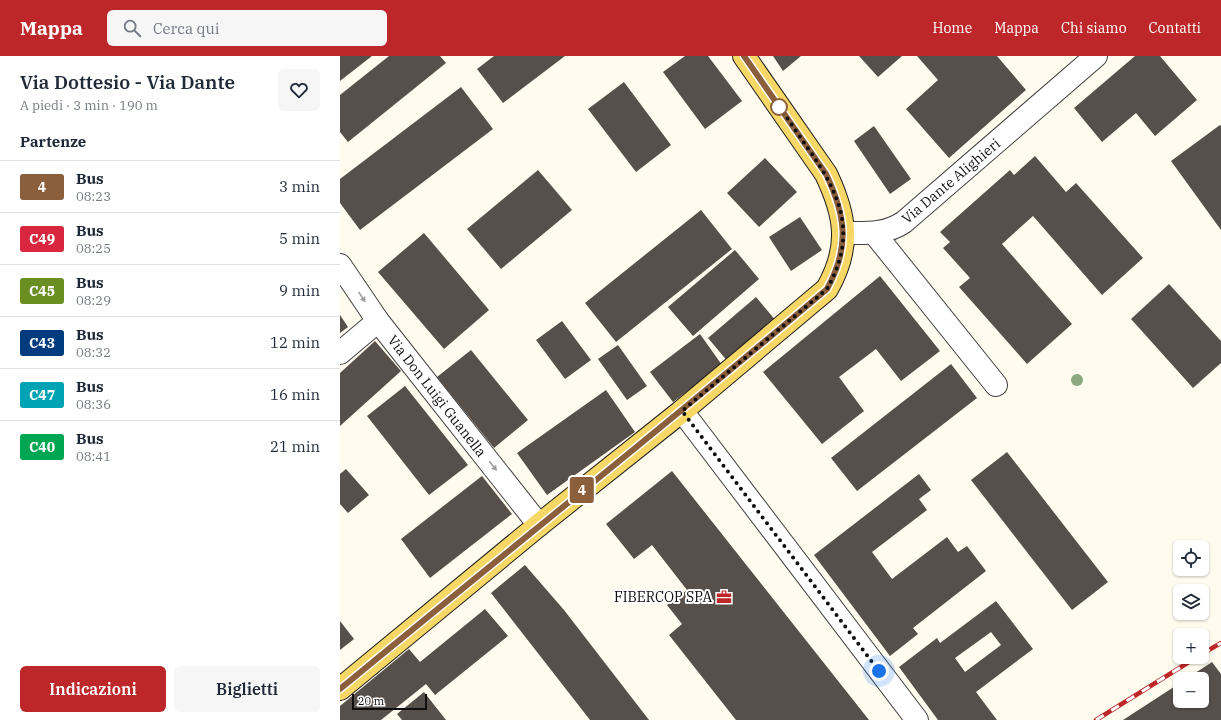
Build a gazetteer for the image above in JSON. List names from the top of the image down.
{
  "streets": {
    "street": ["Via Dante Alighieri", "Via Don Luigi Guanella"]
  },
  "one_way": ["Via Don Luigi Guanella"],
  "places": {
    "office": ["FIBERCOP SPA"]
  },
  "lines": ["bus line 4"],
  "scale_bar": "20 m",
  "page": {
    "header": "Mappa",
    "search": "Cerca qui",
    "nav": [
      "Home",
      "Mappa",
      "Chi siamo",
      "Contatti"
    ],
    "heading": [
      ["Via Dottesio - Via Dante", "A piedi · 3 min · 190 m"],
      "Partenze"
    ],
    "on_map": "4",
    "list": [
      {
        "mark": "4",
        "name": "Bus",
        "note": "08:23",
        "value": "3 min"
      },
      {
        "mark": "C49",
        "name": "Bus",
        "note": "08:25",
        "value": "5 min"
      },
      {
        "mark": "C45",
        "name": "Bus",
        "note": "08:29",
        "value": "9 min"
      },
      {
        "mark": "C43",
        "name": "Bus",
        "note": "08:32",
        "value": "12 min"
      },
      {
        "mark": "C47",
        "name": "Bus",
        "note": "08:36",
        "value": "16 min"
      },
      {
        "mark": "C40",
        "name": "Bus",
        "note": "08:41",
        "value": "21 min"
      }
    ],
    "map_buttons": ["+", "−"],
    "buttons": ["Indicazioni", "Biglietti"],
    "scale": "20 m"
  }
}
